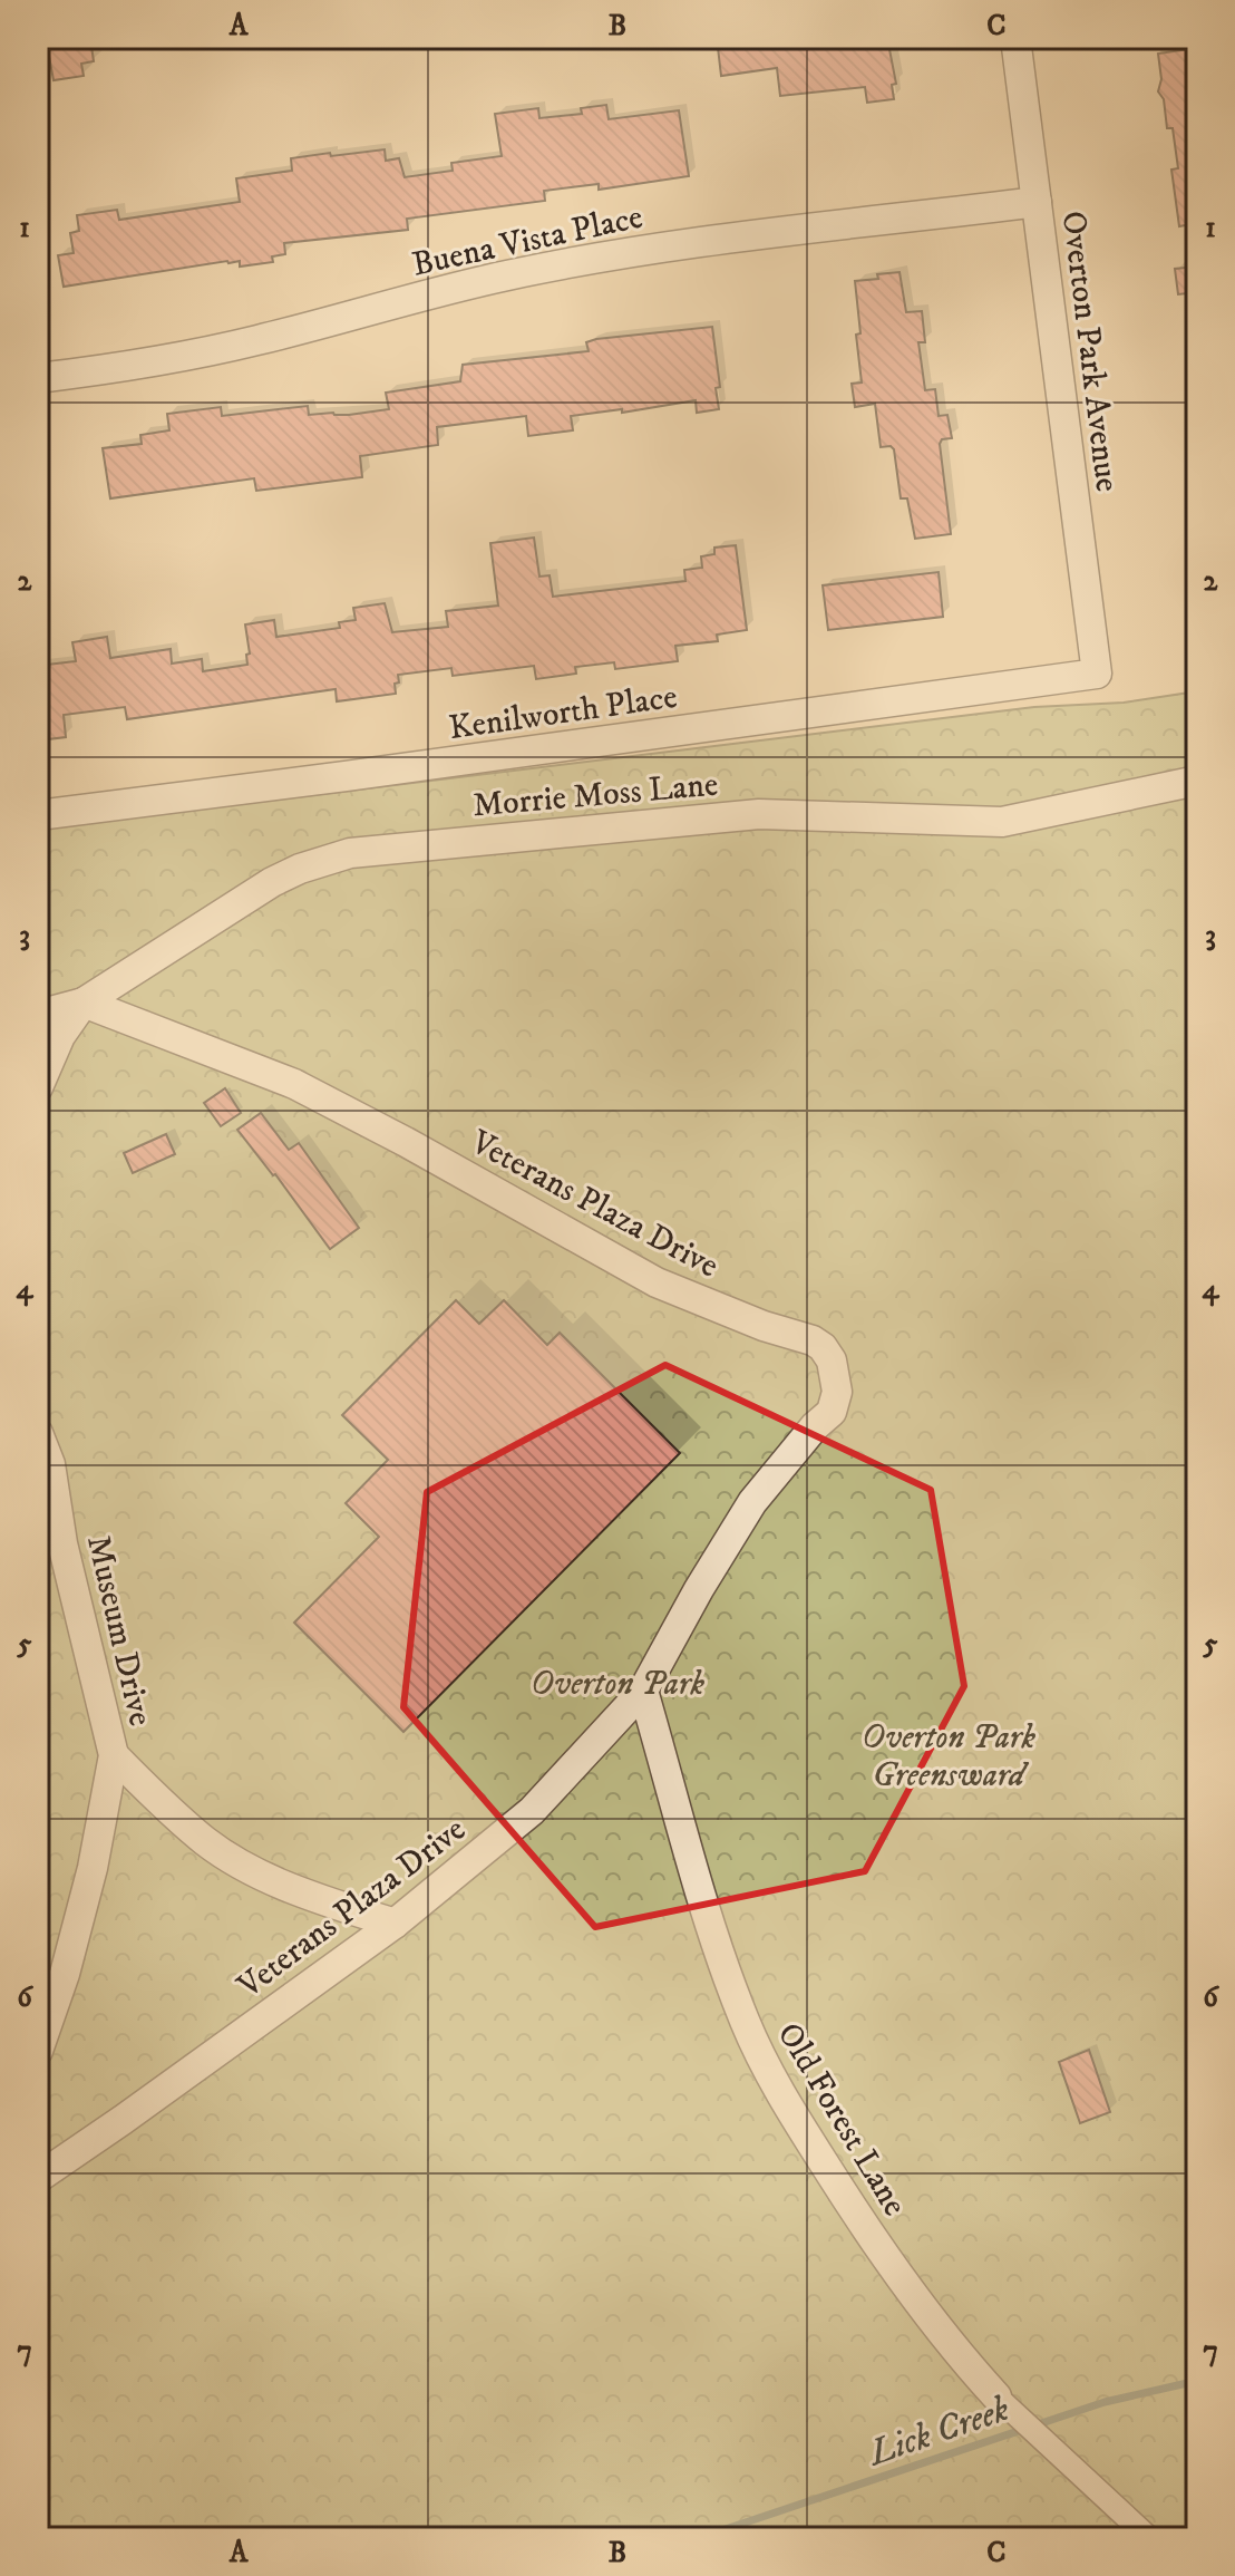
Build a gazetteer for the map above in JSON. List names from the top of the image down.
{
  "streets": {
    "street": [
      "Buena Vista Place",
      "Overton Park Avenue",
      "Kenilworth Place",
      "Morrie Moss Lane",
      "Veterans Plaza Drive",
      "Museum Drive",
      "Old Forest Lane"
    ]
  },
  "crossings": [
    ["Buena Vista Place", "Overton Park Avenue"],
    ["Overton Park Avenue", "Kenilworth Place"],
    ["Morrie Moss Lane", "Veterans Plaza Drive"],
    ["Veterans Plaza Drive", "Old Forest Lane"]
  ],
  "water": ["Lick Creek"],
  "parks": ["Overton Park", "Overton Park Greensward"],
  "grid": {
    "columns": ["A", "B", "C"],
    "rows": [
      "1",
      "2",
      "3",
      "4",
      "5",
      "6",
      "7"
    ]
  }
}
